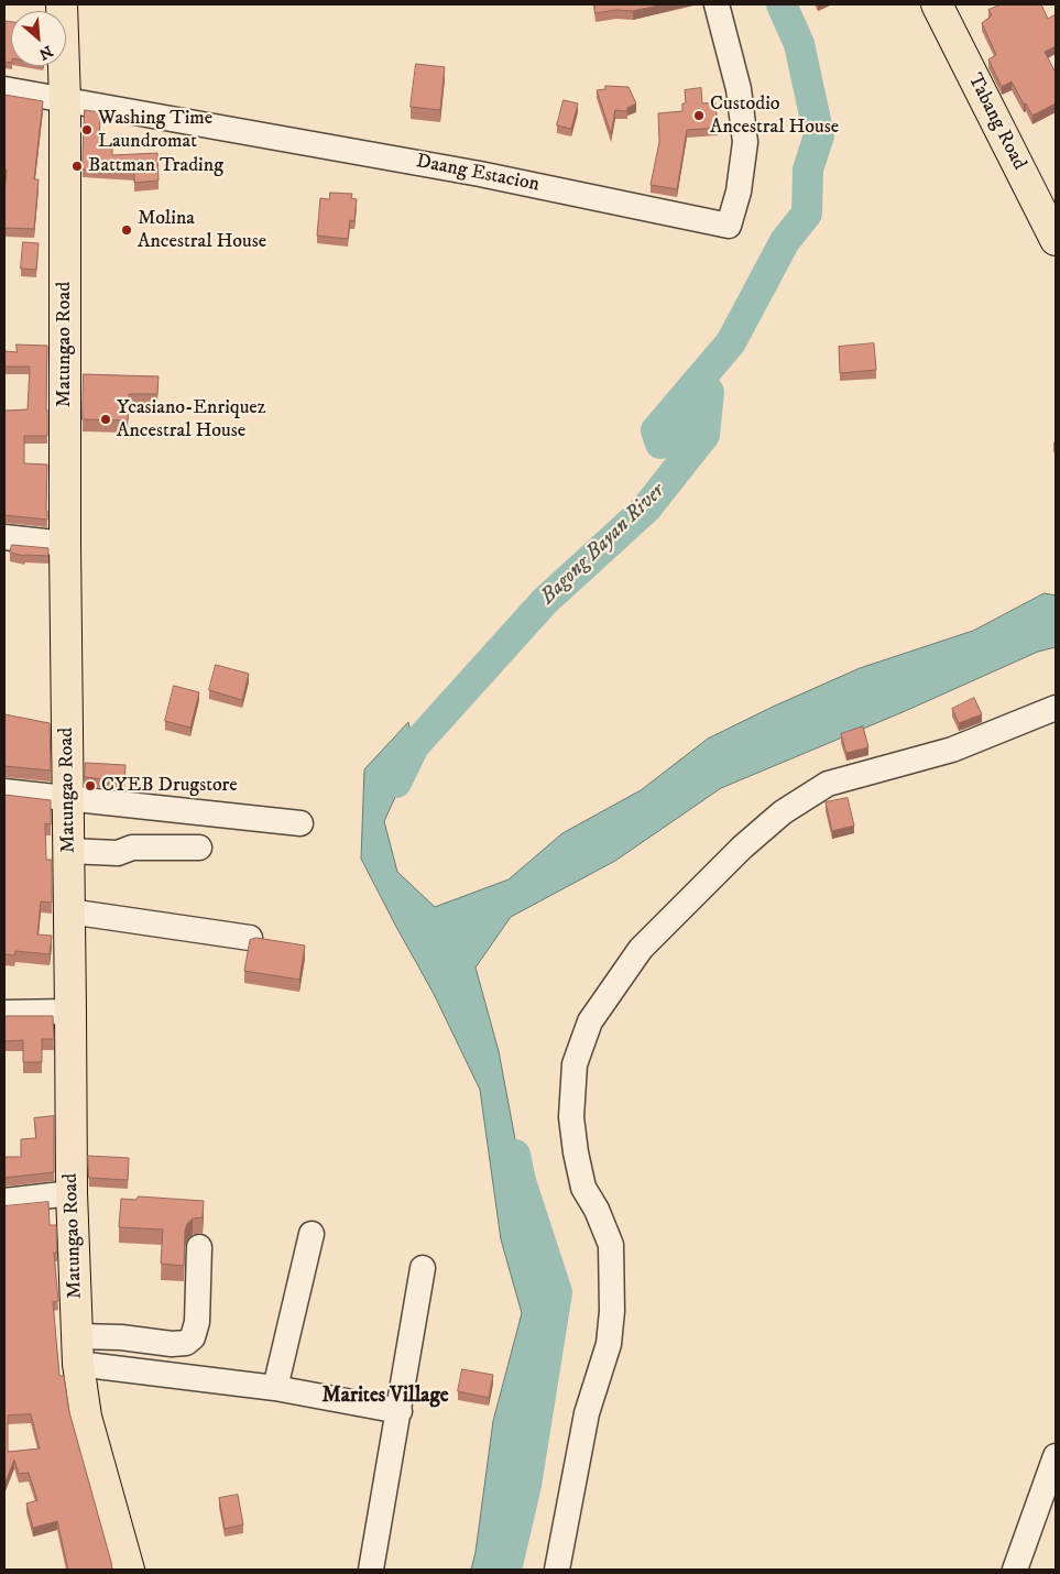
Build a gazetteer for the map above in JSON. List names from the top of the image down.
{
  "streets": {
    "main road": ["Tabang Road", "Matungao Road"],
    "street": ["Daang Estacion"]
  },
  "crossings": [
    ["Daang Estacion", "Matungao Road"]
  ],
  "districts": ["Marites Village"],
  "water": ["Bagong Bayan River"],
  "places": [
    "Custodio Ancestral House",
    "Washing Time Laundromat",
    "Battman Trading",
    "Molina Ancestral House",
    "Ycasiano-Enriquez Ancestral House",
    "CYEB Drugstore"
  ],
  "north": "bottom right"
}
